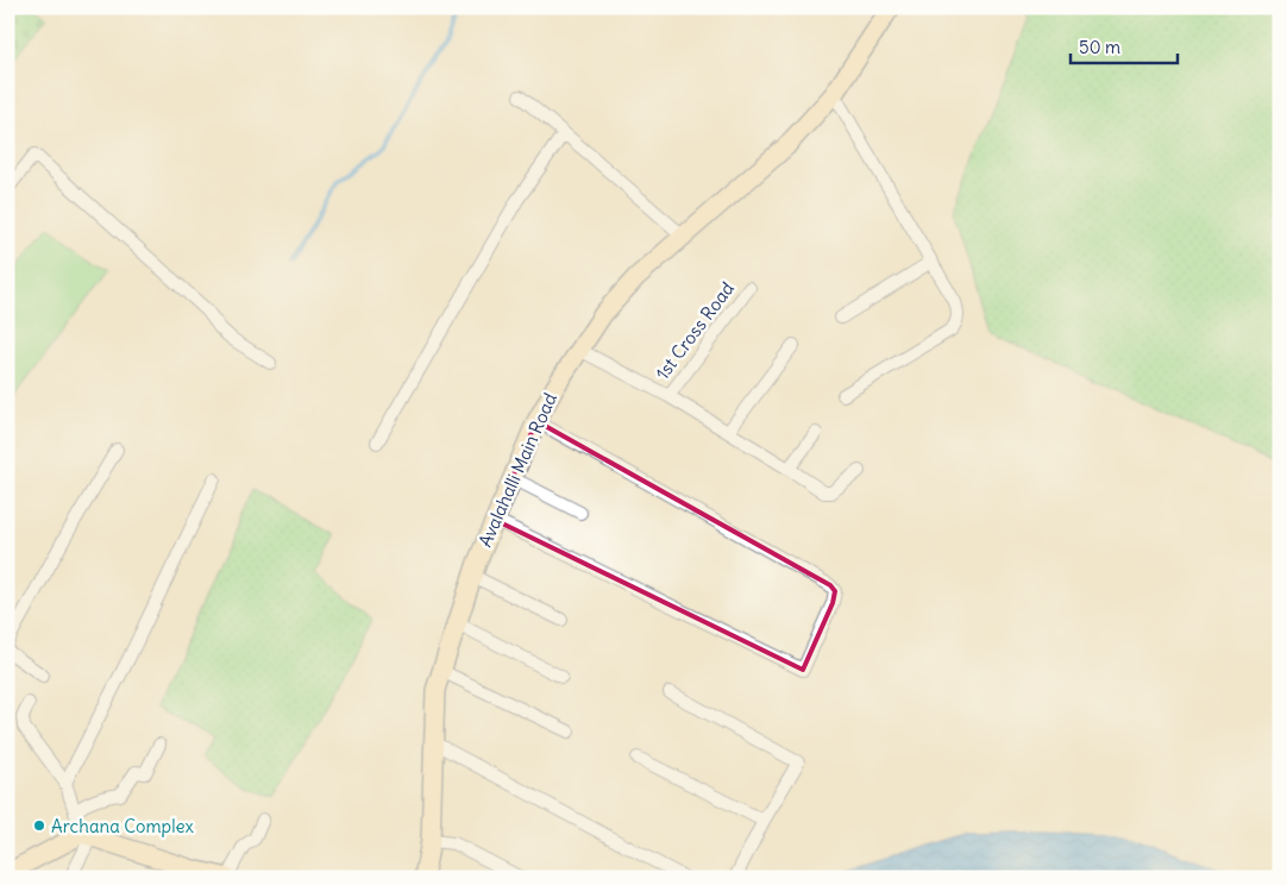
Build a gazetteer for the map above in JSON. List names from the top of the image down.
{
  "streets": {
    "main road": ["Avalahalli Main Road"],
    "street": ["1st Cross Road"]
  },
  "places": ["Archana Complex"],
  "scale_bar": "50 m"
}
